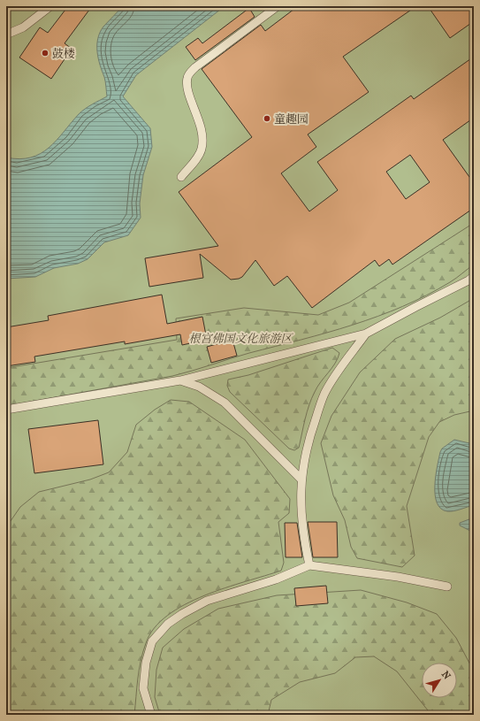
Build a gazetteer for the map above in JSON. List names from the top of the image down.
{
  "parks": ["根宫佛国文化旅游区"],
  "places": ["鼓楼", "童趣园"],
  "north": "top right"
}
